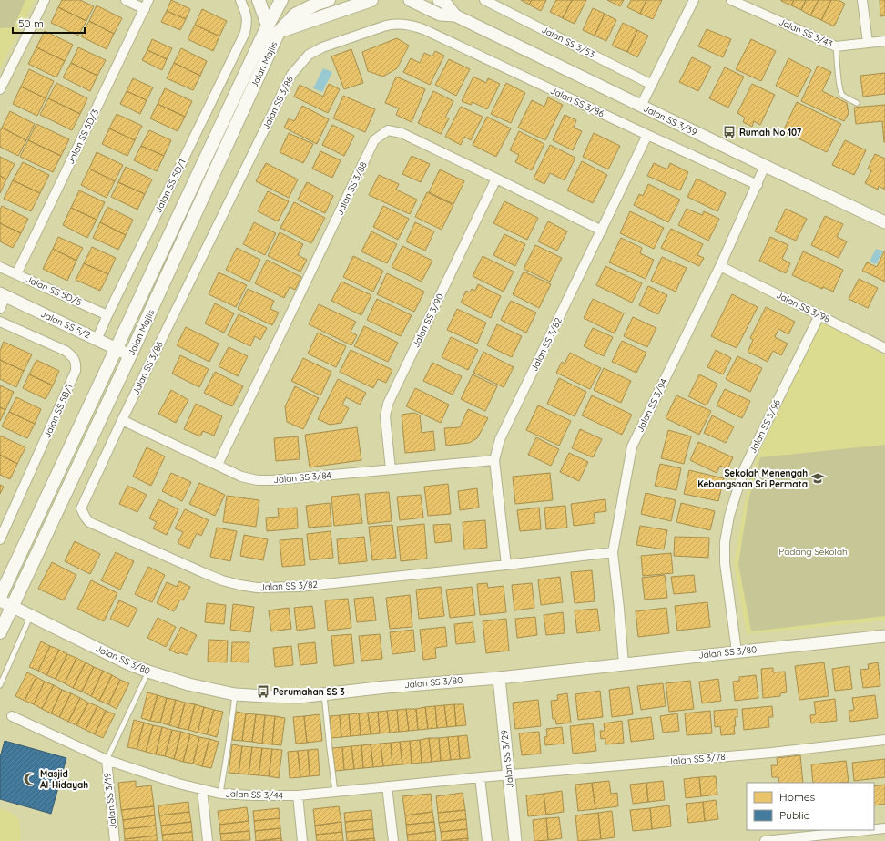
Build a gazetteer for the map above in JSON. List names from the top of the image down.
{
  "streets": {
    "main road": ["Jalan Majlis"],
    "street": [
      "Jalan SS 3/43",
      "Jalan SS 3/53",
      "Jalan SS 3/86",
      "Jalan SS 3/39",
      "Jalan SS 5D/3",
      "Jalan SS 5D/1",
      "Jalan SS 3/88",
      "Jalan SS 5D/5",
      "Jalan SS 3/98",
      "Jalan SS 3/90",
      "Jalan SS 5/2",
      "Jalan SS 3/82",
      "Jalan SS 3/94",
      "Jalan SS 5B/1",
      "Jalan SS 3/96",
      "Jalan SS 3/84",
      "Jalan SS 3/80",
      "Jalan SS 3/29",
      "Jalan SS 3/78",
      "Jalan SS 3/44",
      "Jalan SS 3/19"
    ]
  },
  "crossings": [
    ["Jalan Majlis", "Jalan SS 5/2"],
    ["Jalan Majlis", "Jalan SS 3/80"],
    ["Jalan SS 3/86", "Jalan SS 3/82"],
    ["Jalan SS 3/86", "Jalan SS 3/94"],
    ["Jalan SS 3/86", "Jalan SS 3/84"],
    ["Jalan SS 3/39", "Jalan SS 3/94"],
    ["Jalan SS 5D/3", "Jalan SS 5D/5"],
    ["Jalan SS 5D/1", "Jalan SS 5D/5"],
    ["Jalan SS 5D/1", "Jalan SS 5/2"],
    ["Jalan SS 3/88", "Jalan SS 3/90"],
    ["Jalan SS 3/88", "Jalan SS 3/82"],
    ["Jalan SS 3/88", "Jalan SS 3/84"],
    ["Jalan SS 3/98", "Jalan SS 3/94"],
    ["Jalan SS 3/98", "Jalan SS 3/96"],
    ["Jalan SS 3/90", "Jalan SS 3/84"],
    ["Jalan SS 3/82", "Jalan SS 3/94"],
    ["Jalan SS 3/82", "Jalan SS 3/84"],
    ["Jalan SS 3/94", "Jalan SS 3/80"],
    ["Jalan SS 3/96", "Jalan SS 3/80"],
    ["Jalan SS 3/80", "Jalan SS 3/29"],
    ["Jalan SS 3/29", "Jalan SS 3/78"],
    ["Jalan SS 3/29", "Jalan SS 3/44"],
    ["Jalan SS 3/78", "Jalan SS 3/44"],
    ["Jalan SS 3/44", "Jalan SS 3/19"]
  ],
  "parks": ["Padang Sekolah"],
  "places": {
    "bus stop": ["Rumah No 107", "Perumahan SS 3"],
    "school or university": ["Sekolah Menengah Kebangsaan Sri Permata"],
    "mosque": ["Masjid Al-Hidayah"]
  },
  "legend": ["Homes", "Public"],
  "scale_bar": "50 m"
}
